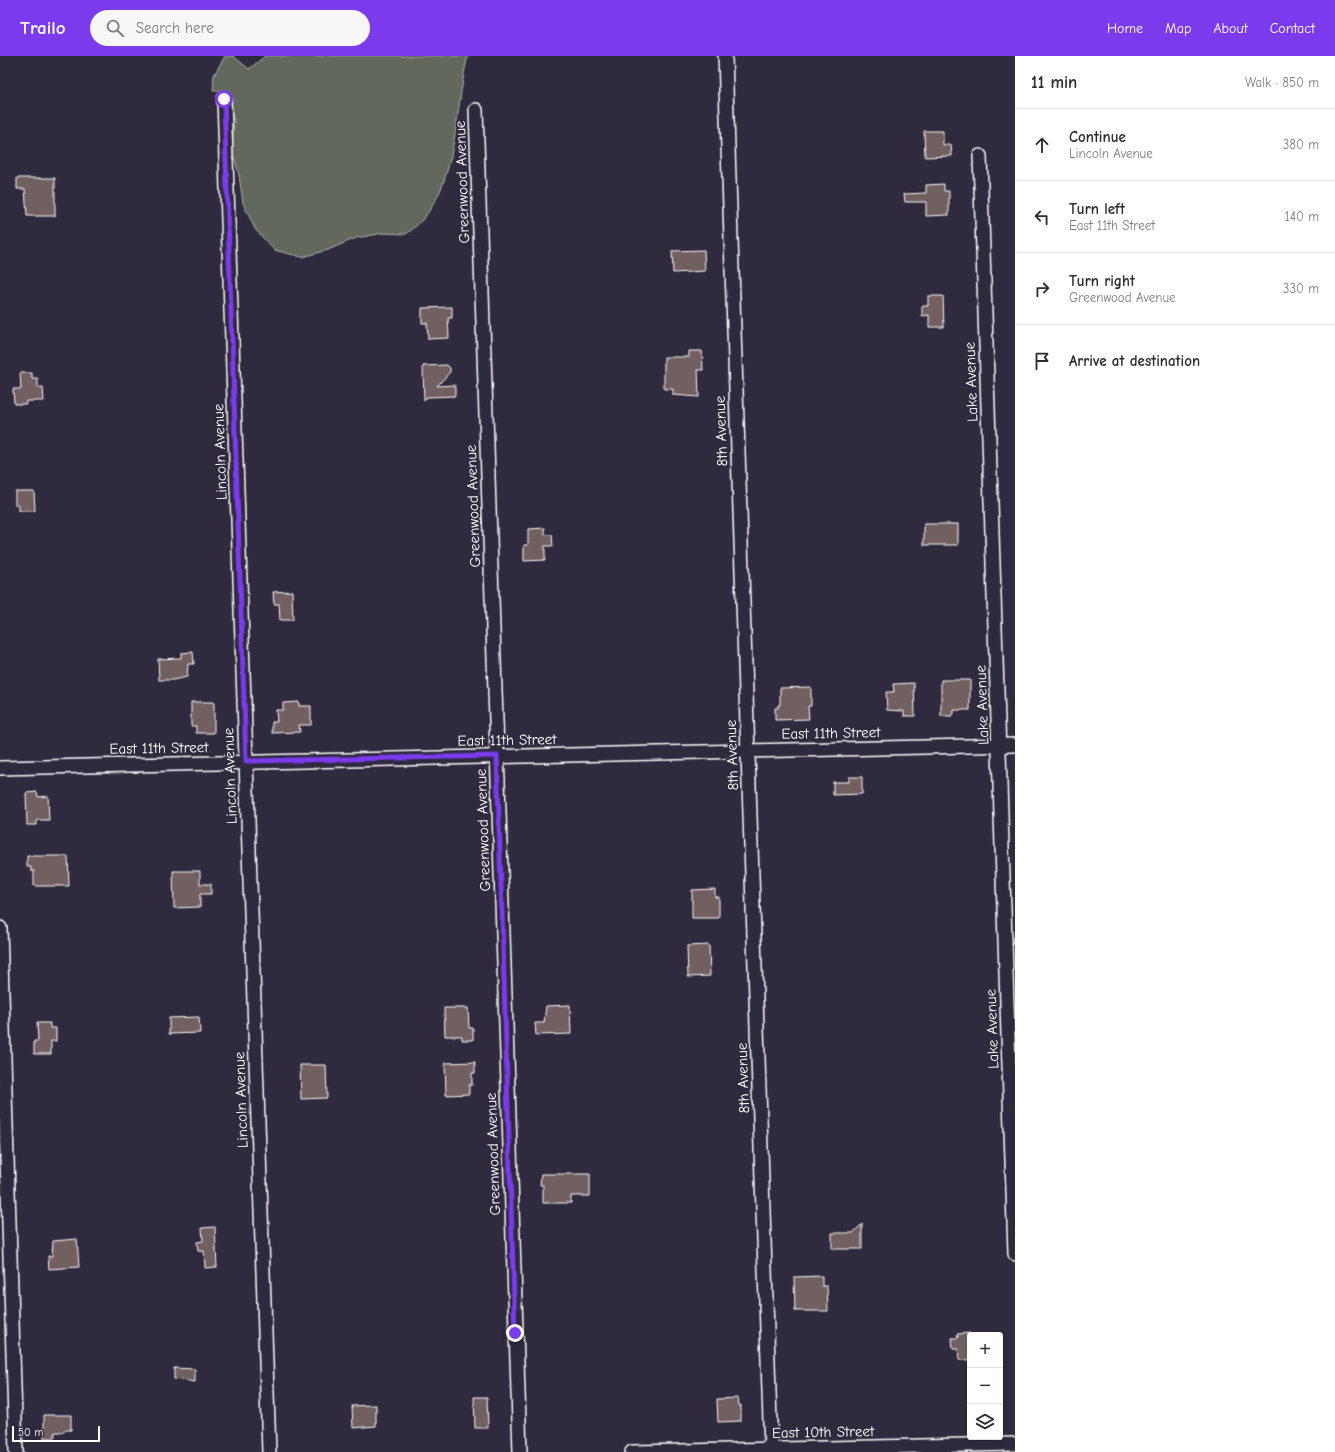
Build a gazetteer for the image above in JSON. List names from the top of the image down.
{
  "streets": {
    "street": [
      "Greenwood Avenue",
      "Lake Avenue",
      "8th Avenue",
      "Lincoln Avenue",
      "East 11th Street",
      "East 10th Street"
    ]
  },
  "crossings": [
    ["Greenwood Avenue", "East 11th Street"],
    ["Lake Avenue", "East 11th Street"],
    ["8th Avenue", "East 11th Street"],
    ["8th Avenue", "East 10th Street"],
    ["Lincoln Avenue", "East 11th Street"]
  ],
  "scale_bar": "50 m",
  "page": {
    "header": "Trailo",
    "search": "Search here",
    "nav": [
      "Home",
      "Map",
      "About",
      "Contact"
    ],
    "heading": ["11 min", "Walk · 850 m"],
    "list": [
      ["Continue", "Lincoln Avenue", "380 m"],
      ["Turn left", "East 11th Street", "140 m"],
      ["Turn right", "Greenwood Avenue", "330 m"],
      "Arrive at destination"
    ],
    "map_buttons": ["+", "−"],
    "scale": "50 m"
  }
}
